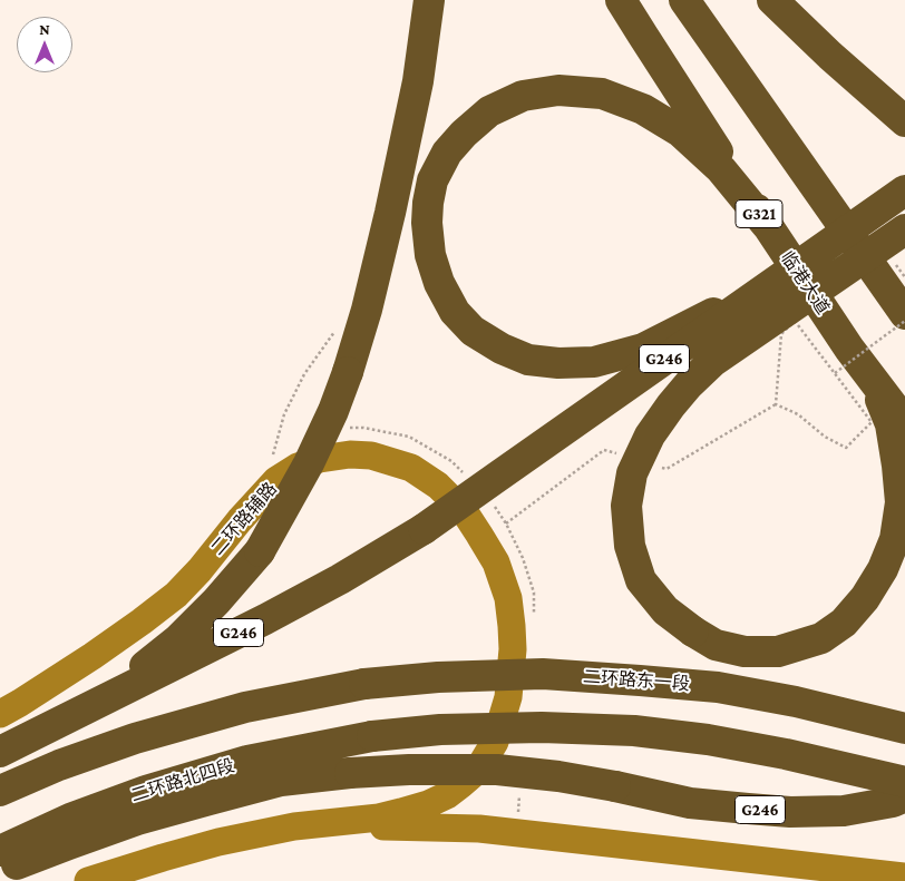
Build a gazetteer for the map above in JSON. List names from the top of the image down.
{
  "streets": {
    "highway": [
      "G321",
      "临港大道",
      "G246",
      "二环路东一段",
      "二环路北四段"
    ],
    "main road": ["二环路辅路"]
  },
  "north": "top"
}
